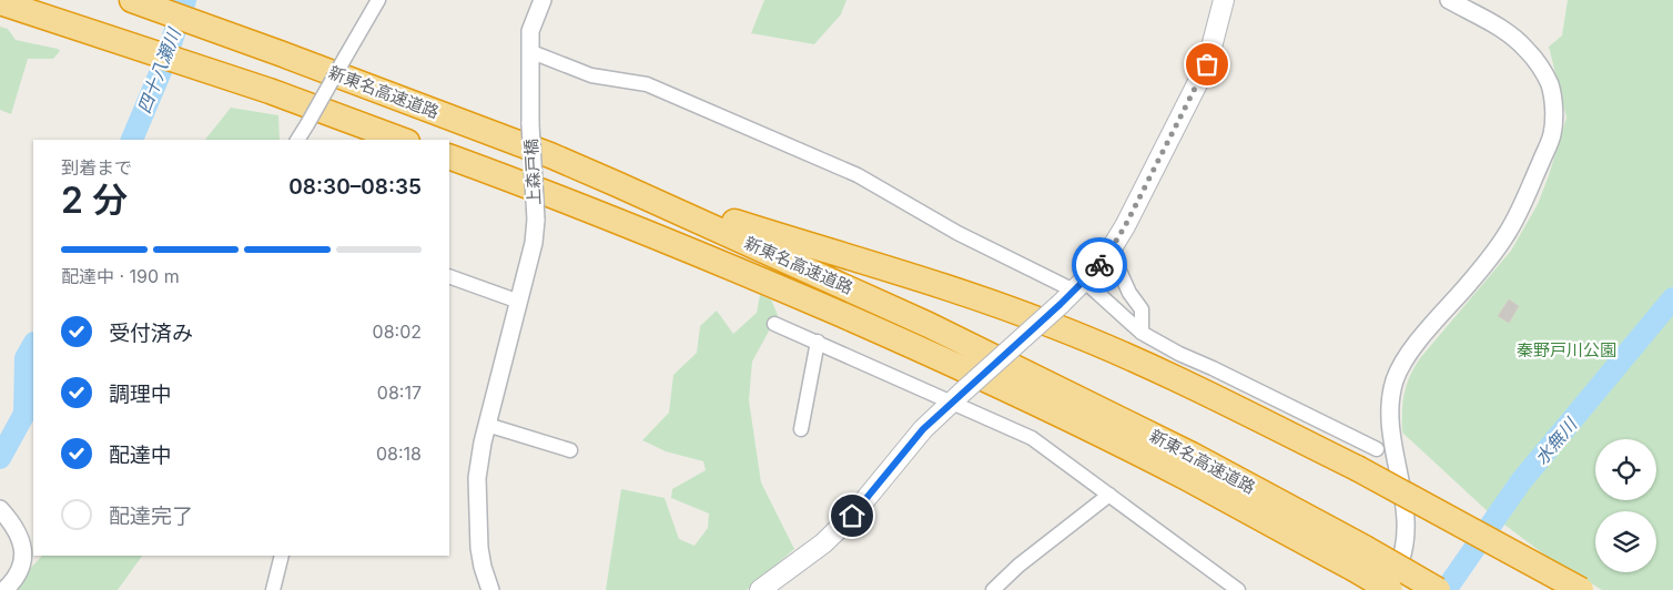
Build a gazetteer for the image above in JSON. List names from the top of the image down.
{
  "streets": {
    "highway": ["新東名高速道路"],
    "street": ["上森戸橋"]
  },
  "water": ["四十八瀬川", "水無川"],
  "parks": ["秦野戸川公園"],
  "page": {
    "heading": ["2 分", "到着まで", "08:30–08:35"],
    "bar": "配達中 · 190 m",
    "list": [
      ["受付済み", "08:02"],
      ["調理中", "08:17"],
      ["配達中", "08:18"],
      "配達完了"
    ]
  }
}
